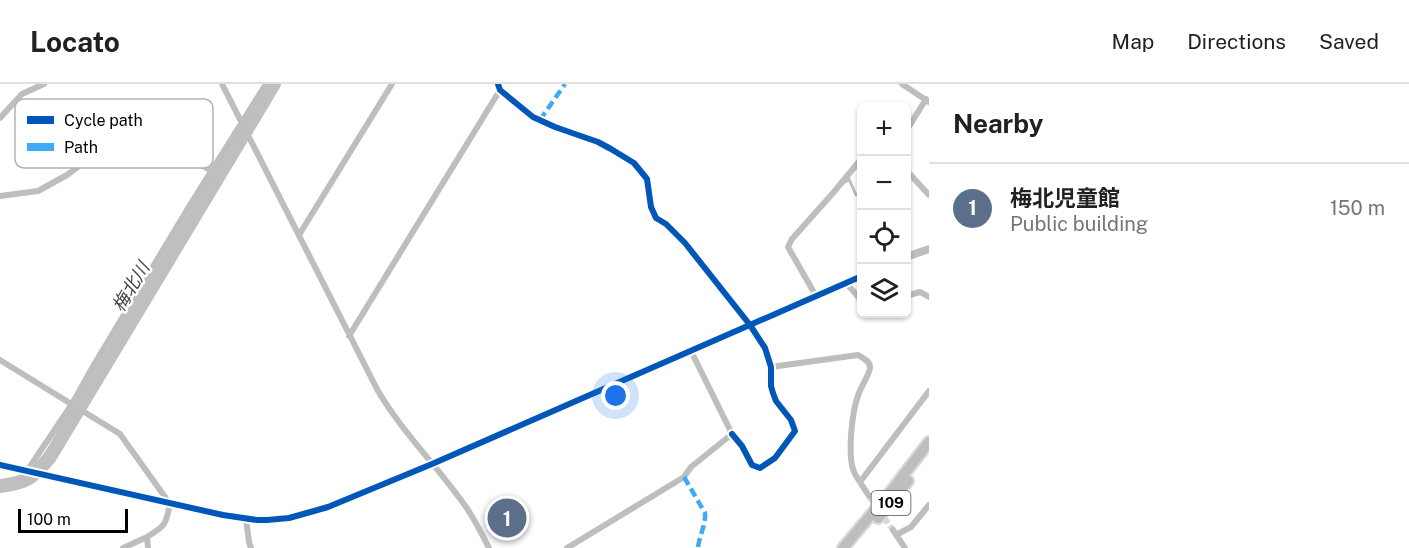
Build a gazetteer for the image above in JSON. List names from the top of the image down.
{
  "streets": {
    "highway": ["109"]
  },
  "water": ["梅北川"],
  "legend": ["Cycle path", "Path"],
  "scale_bar": "100 m",
  "page": {
    "header": "Locato",
    "nav": ["Map", "Directions", "Saved"],
    "heading": "Nearby",
    "map_buttons": ["+", "−"],
    "list": [
      {
        "mark": "1",
        "name": "梅北児童館",
        "note": "Public building",
        "value": "150 m"
      }
    ],
    "pins": "1",
    "scale": "100 m"
  }
}
